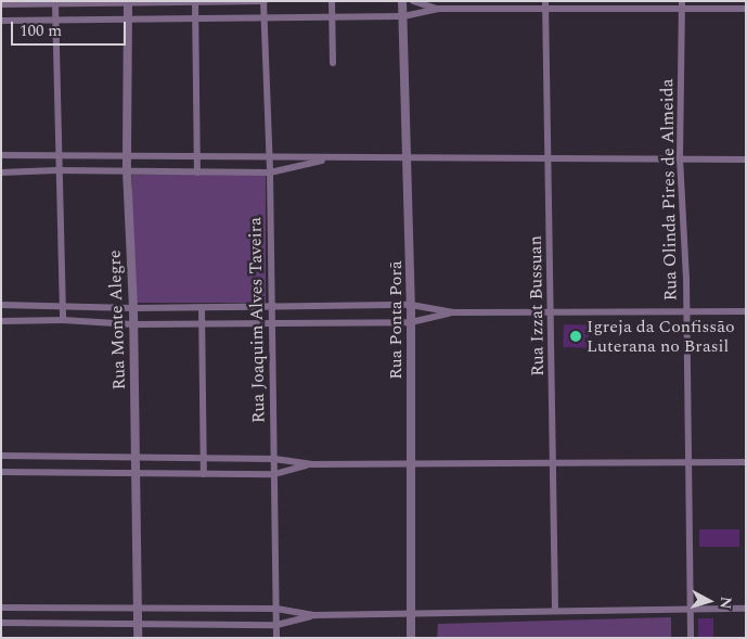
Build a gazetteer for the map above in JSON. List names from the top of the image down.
{
  "streets": {
    "street": [
      "Rua Olinda Pires de Almeida",
      "Rua Izzat Bussuan",
      "Rua Monte Alegre",
      "Rua Joaquim Alves Taveira",
      "Rua Ponta Porã"
    ]
  },
  "places": ["Igreja da Confissão Luterana no Brasil"],
  "scale_bar": "100 m",
  "north": "right"
}
